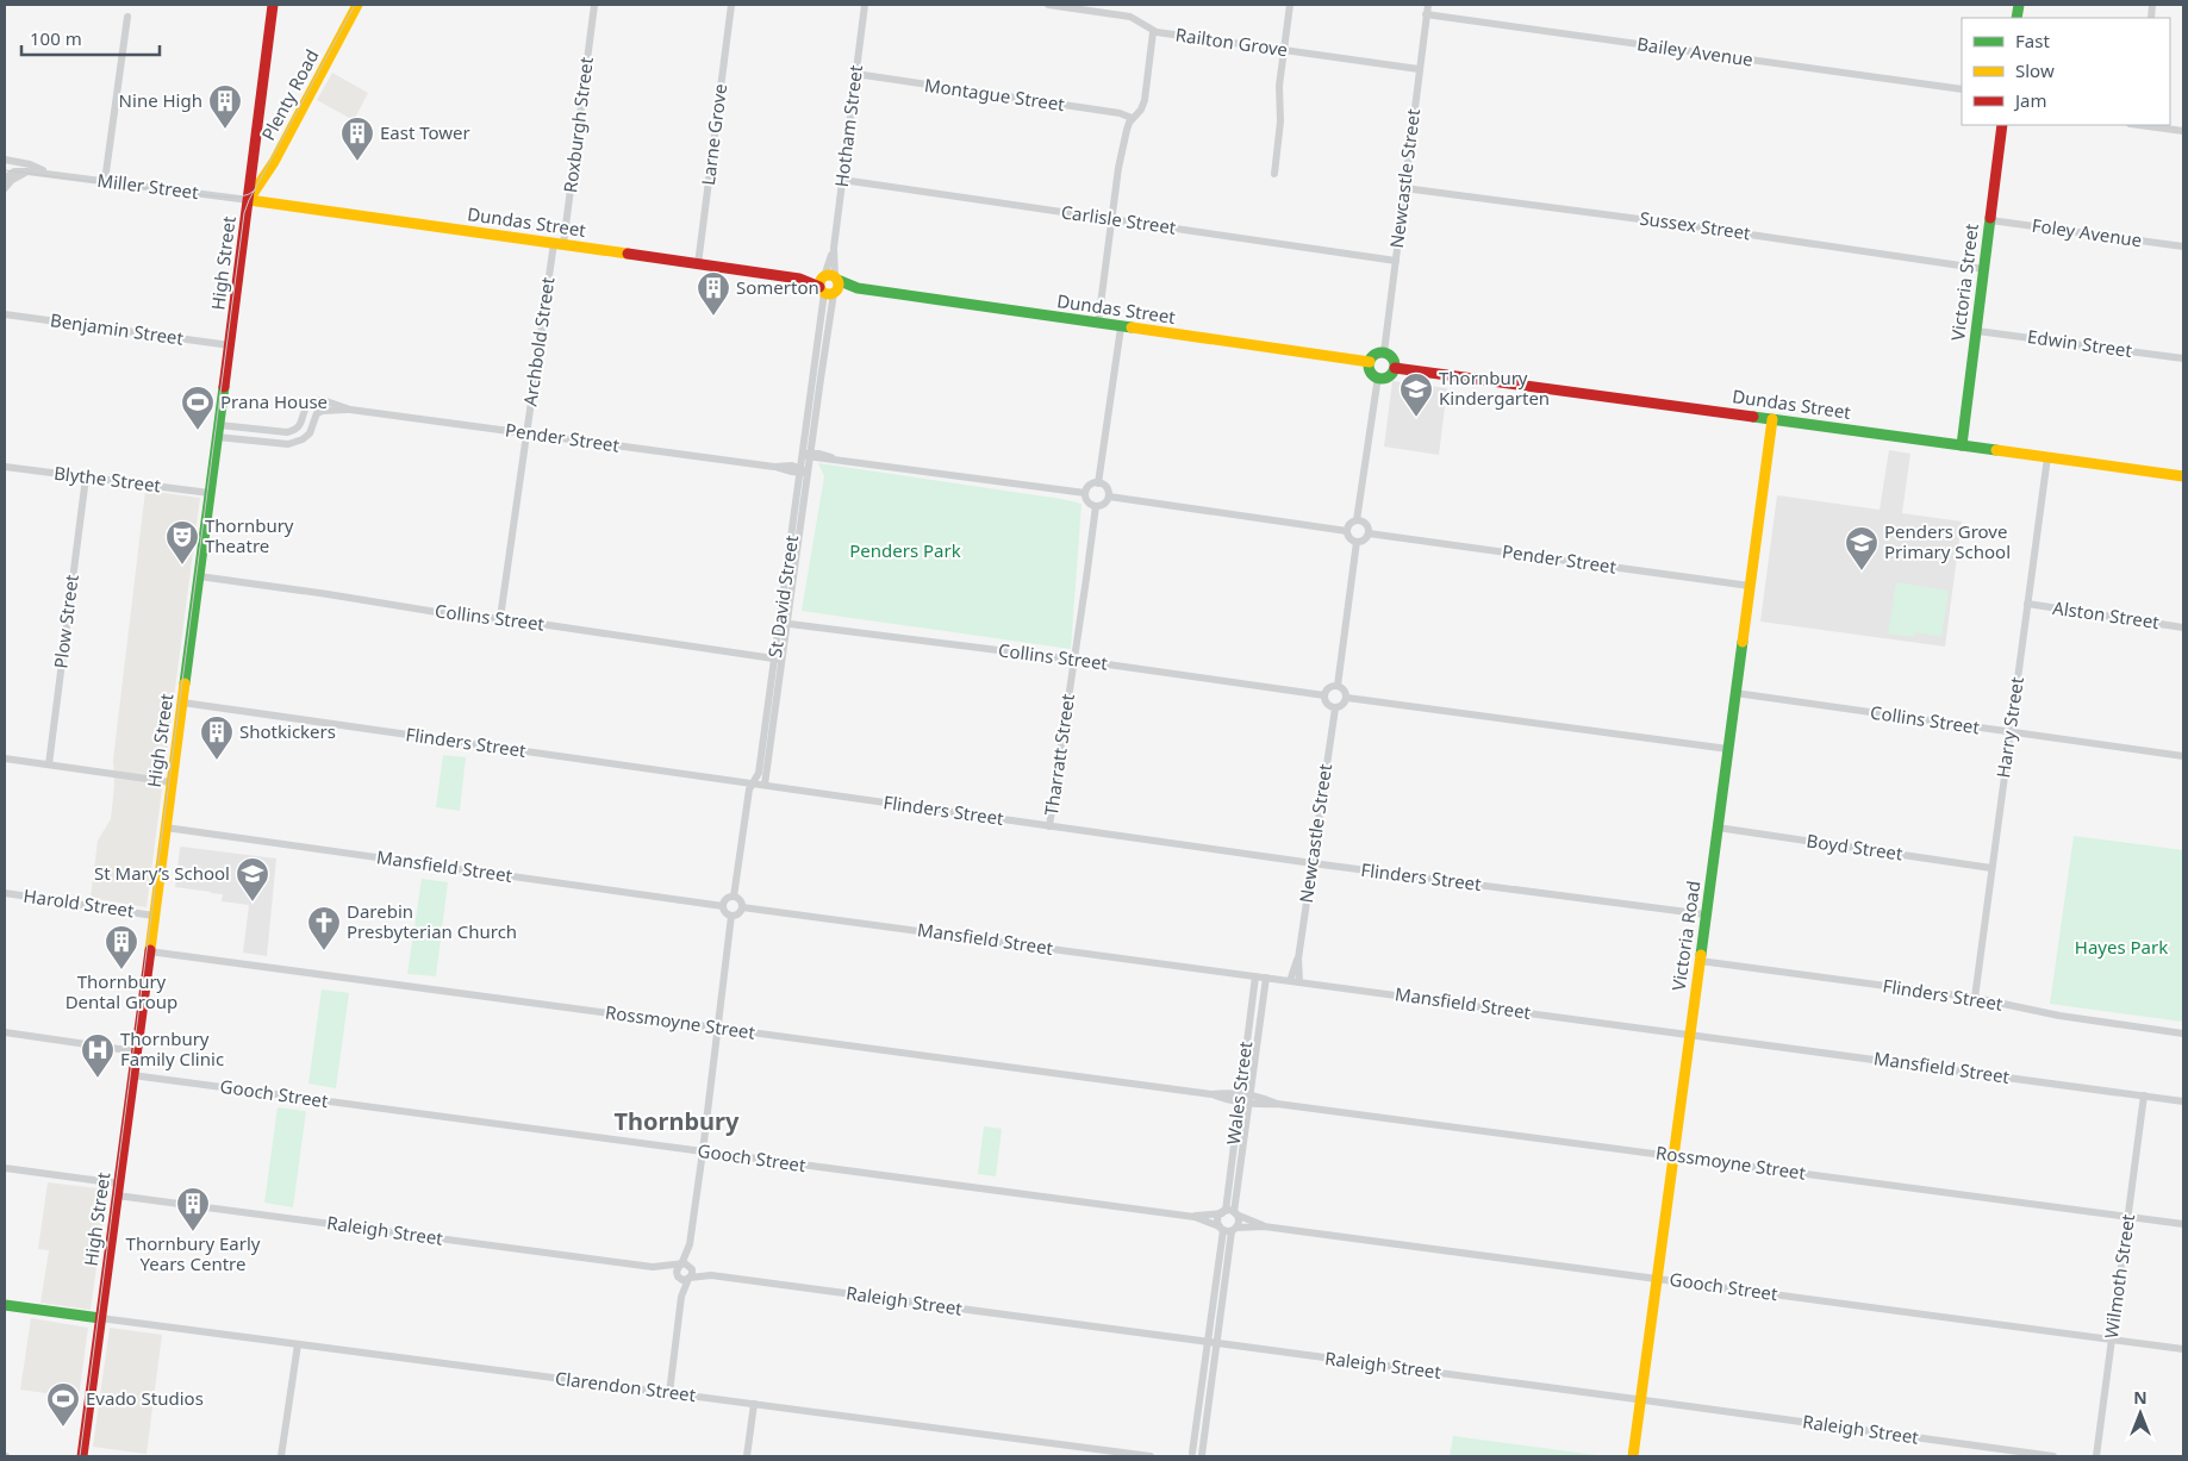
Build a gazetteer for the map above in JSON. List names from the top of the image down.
{
  "streets": {
    "street": [
      "Railton Grove",
      "Bailey Avenue",
      "Plenty Road",
      "Montague Street",
      "Roxburgh Street",
      "Hotham Street",
      "Larne Grove",
      "Newcastle Street",
      "Miller Street",
      "Carlisle Street",
      "Dundas Street",
      "Sussex Street",
      "Foley Avenue",
      "High Street",
      "Victoria Street",
      "Benjamin Street",
      "Archbold Street",
      "Edwin Street",
      "Pender Street",
      "Blythe Street",
      "St David Street",
      "Alston Street",
      "Collins Street",
      "Plow Street",
      "Harry Street",
      "Flinders Street",
      "Tharratt Street",
      "Boyd Street",
      "Mansfield Street",
      "Harold Street",
      "Victoria Road",
      "Rossmoyne Street",
      "Wales Street",
      "Gooch Street",
      "Raleigh Street",
      "Wilmoth Street",
      "Clarendon Street"
    ]
  },
  "crossings": [
    ["Railton Grove", "Newcastle Street"],
    ["Bailey Avenue", "Newcastle Street"],
    ["Plenty Road", "Miller Street"],
    ["Plenty Road", "Dundas Street"],
    ["Plenty Road", "High Street"],
    ["Montague Street", "Hotham Street"],
    ["Roxburgh Street", "Dundas Street"],
    ["Roxburgh Street", "Archbold Street"],
    ["Hotham Street", "Carlisle Street"],
    ["Hotham Street", "Dundas Street"],
    ["Hotham Street", "St David Street"],
    ["Larne Grove", "Dundas Street"],
    ["Newcastle Street", "Carlisle Street"],
    ["Newcastle Street", "Dundas Street"],
    ["Newcastle Street", "Sussex Street"],
    ["Newcastle Street", "Collins Street"],
    ["Newcastle Street", "Flinders Street"],
    ["Newcastle Street", "Mansfield Street"],
    ["Miller Street", "Dundas Street"],
    ["Miller Street", "High Street"],
    ["Dundas Street", "High Street"],
    ["Dundas Street", "Victoria Street"],
    ["Dundas Street", "Archbold Street"],
    ["Dundas Street", "St David Street"],
    ["Dundas Street", "Harry Street"],
    ["Dundas Street", "Victoria Road"],
    ["Sussex Street", "Victoria Street"],
    ["Foley Avenue", "Victoria Street"],
    ["High Street", "Benjamin Street"],
    ["High Street", "Pender Street"],
    ["High Street", "Blythe Street"],
    ["High Street", "Collins Street"],
    ["High Street", "Flinders Street"],
    ["High Street", "Mansfield Street"],
    ["High Street", "Harold Street"],
    ["High Street", "Rossmoyne Street"],
    ["High Street", "Gooch Street"],
    ["High Street", "Raleigh Street"],
    ["High Street", "Clarendon Street"],
    ["Victoria Street", "Edwin Street"],
    ["Archbold Street", "Pender Street"],
    ["Archbold Street", "Collins Street"],
    ["Pender Street", "St David Street"],
    ["Pender Street", "Victoria Road"],
    ["Blythe Street", "Plow Street"],
    ["St David Street", "Collins Street"],
    ["St David Street", "Flinders Street"],
    ["St David Street", "Mansfield Street"],
    ["Alston Street", "Harry Street"],
    ["Collins Street", "Harry Street"],
    ["Collins Street", "Tharratt Street"],
    ["Collins Street", "Victoria Road"],
    ["Harry Street", "Flinders Street"],
    ["Harry Street", "Boyd Street"],
    ["Flinders Street", "Tharratt Street"],
    ["Flinders Street", "Victoria Road"],
    ["Boyd Street", "Victoria Road"],
    ["Mansfield Street", "Victoria Road"],
    ["Mansfield Street", "Wales Street"],
    ["Mansfield Street", "Wilmoth Street"],
    ["Victoria Road", "Rossmoyne Street"],
    ["Victoria Road", "Gooch Street"],
    ["Victoria Road", "Raleigh Street"],
    ["Rossmoyne Street", "Wales Street"],
    ["Rossmoyne Street", "Wilmoth Street"],
    ["Wales Street", "Gooch Street"],
    ["Gooch Street", "Wilmoth Street"]
  ],
  "districts": ["Thornbury"],
  "parks": ["Penders Park", "Hayes Park"],
  "places": {
    "building": [
      "Nine High",
      "East Tower",
      "Somerton",
      "Shotkickers",
      "Thornbury Dental Group",
      "Thornbury Early Years Centre"
    ],
    "school or university": ["Thornbury Kindergarten", "Penders Grove Primary School", "St Mary’s School"],
    "sports": ["Prana House", "Evado Studios"],
    "theatre": ["Thornbury Theatre"],
    "church": ["Darebin Presbyterian Church"],
    "hospital": ["Thornbury Family Clinic"]
  },
  "legend": ["Fast", "Slow", "Jam"],
  "scale_bar": "100 m",
  "north": "top"
}
